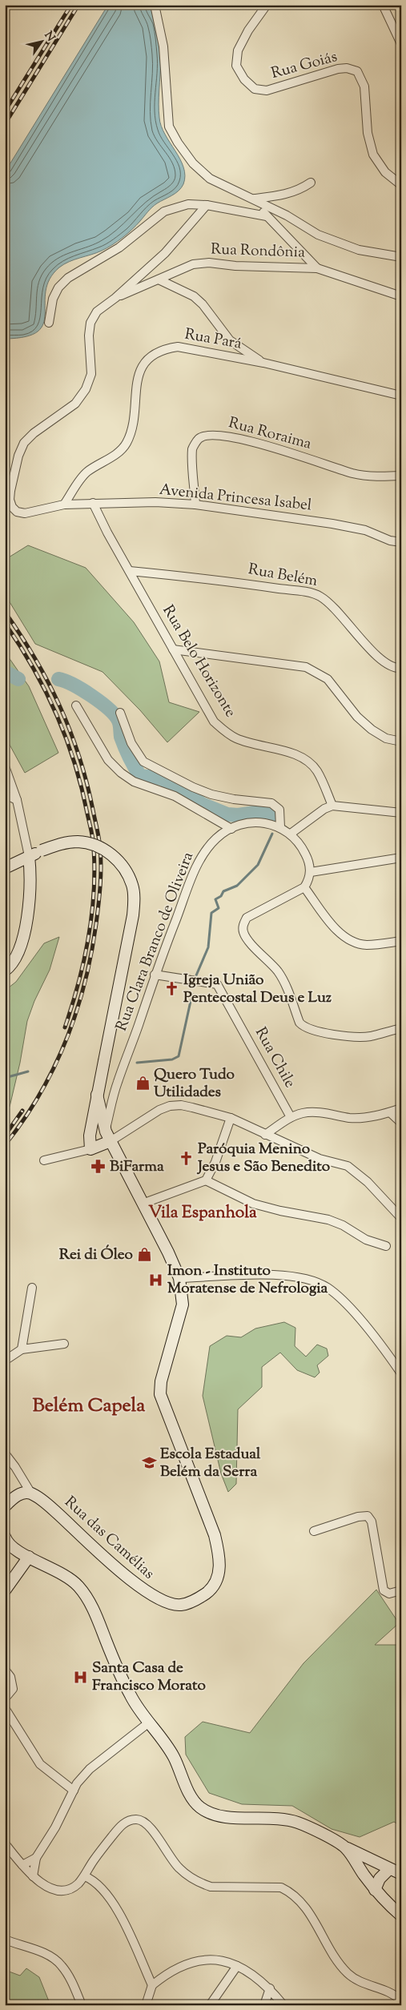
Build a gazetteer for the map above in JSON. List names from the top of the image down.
{
  "streets": {
    "main road": ["Rua das Camélias"],
    "street": [
      "Rua Goiás",
      "Rua Rondônia",
      "Rua Pará",
      "Rua Roraima",
      "Avenida Princesa Isabel",
      "Rua Belém",
      "Rua Belo Horizonte",
      "Rua Clara Branco de Oliveira",
      "Rua Chile"
    ]
  },
  "crossings": [
    ["Rua Rondônia", "Rua Pará"],
    ["Rua Rondônia", "Avenida Princesa Isabel"],
    ["Rua Pará", "Avenida Princesa Isabel"],
    ["Rua Roraima", "Avenida Princesa Isabel"],
    ["Avenida Princesa Isabel", "Rua Belo Horizonte"],
    ["Rua Belém", "Rua Belo Horizonte"],
    ["Rua Clara Branco de Oliveira", "Rua Chile"],
    ["Rua Clara Branco de Oliveira", "Rua das Camélias"]
  ],
  "districts": ["Vila Espanhola", "Belém Capela"],
  "places": {
    "church": ["Igreja União Pentecostal Deus e Luz", "Paróquia Menino Jesus e São Benedito"],
    "shop": ["Quero Tudo Utilidades", "Rei di Óleo"],
    "pharmacy": ["BiFarma"],
    "hospital": ["Imon - Instituto Moratense de Nefrologia", "Santa Casa de Francisco Morato"],
    "school or university": ["Escola Estadual Belém da Serra"]
  },
  "north": "top right"
}
